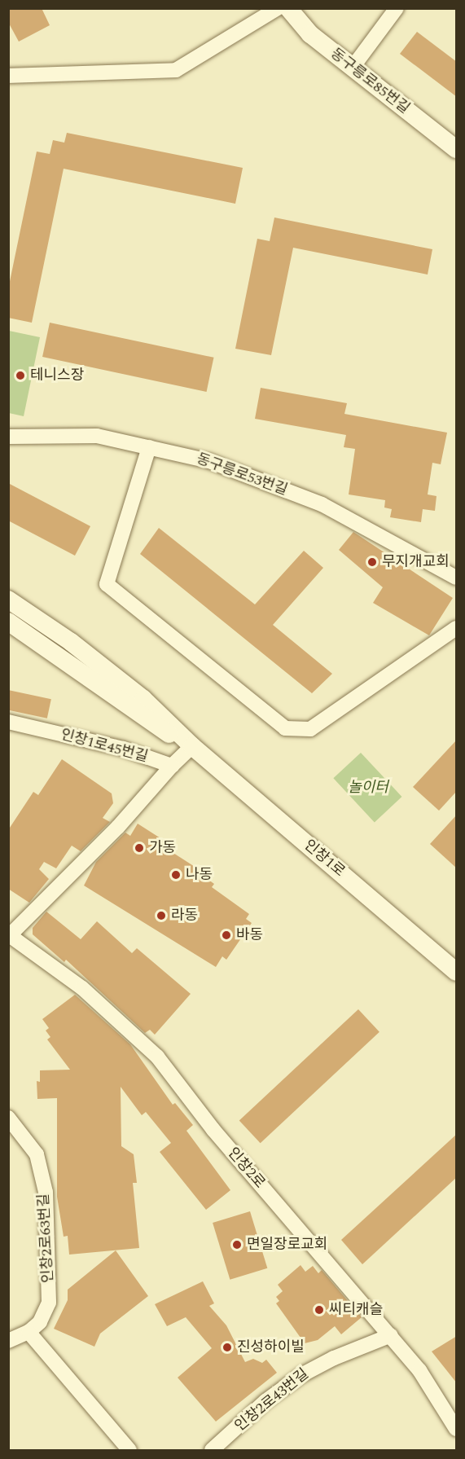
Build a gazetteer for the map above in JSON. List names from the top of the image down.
{
  "streets": {
    "street": [
      "동구릉로85번길",
      "동구릉로53번길",
      "인창1로45번길",
      "인창1로",
      "인창2로",
      "인창2로63번길",
      "인창2로43번길"
    ]
  },
  "crossings": [
    ["인창2로", "인창2로43번길"]
  ],
  "parks": ["놀이터"],
  "places": [
    "테니스장",
    "무지개교회",
    "가동",
    "나동",
    "라동",
    "바동",
    "면일장로교회",
    "씨티캐슬",
    "진성하이빌"
  ]
}
